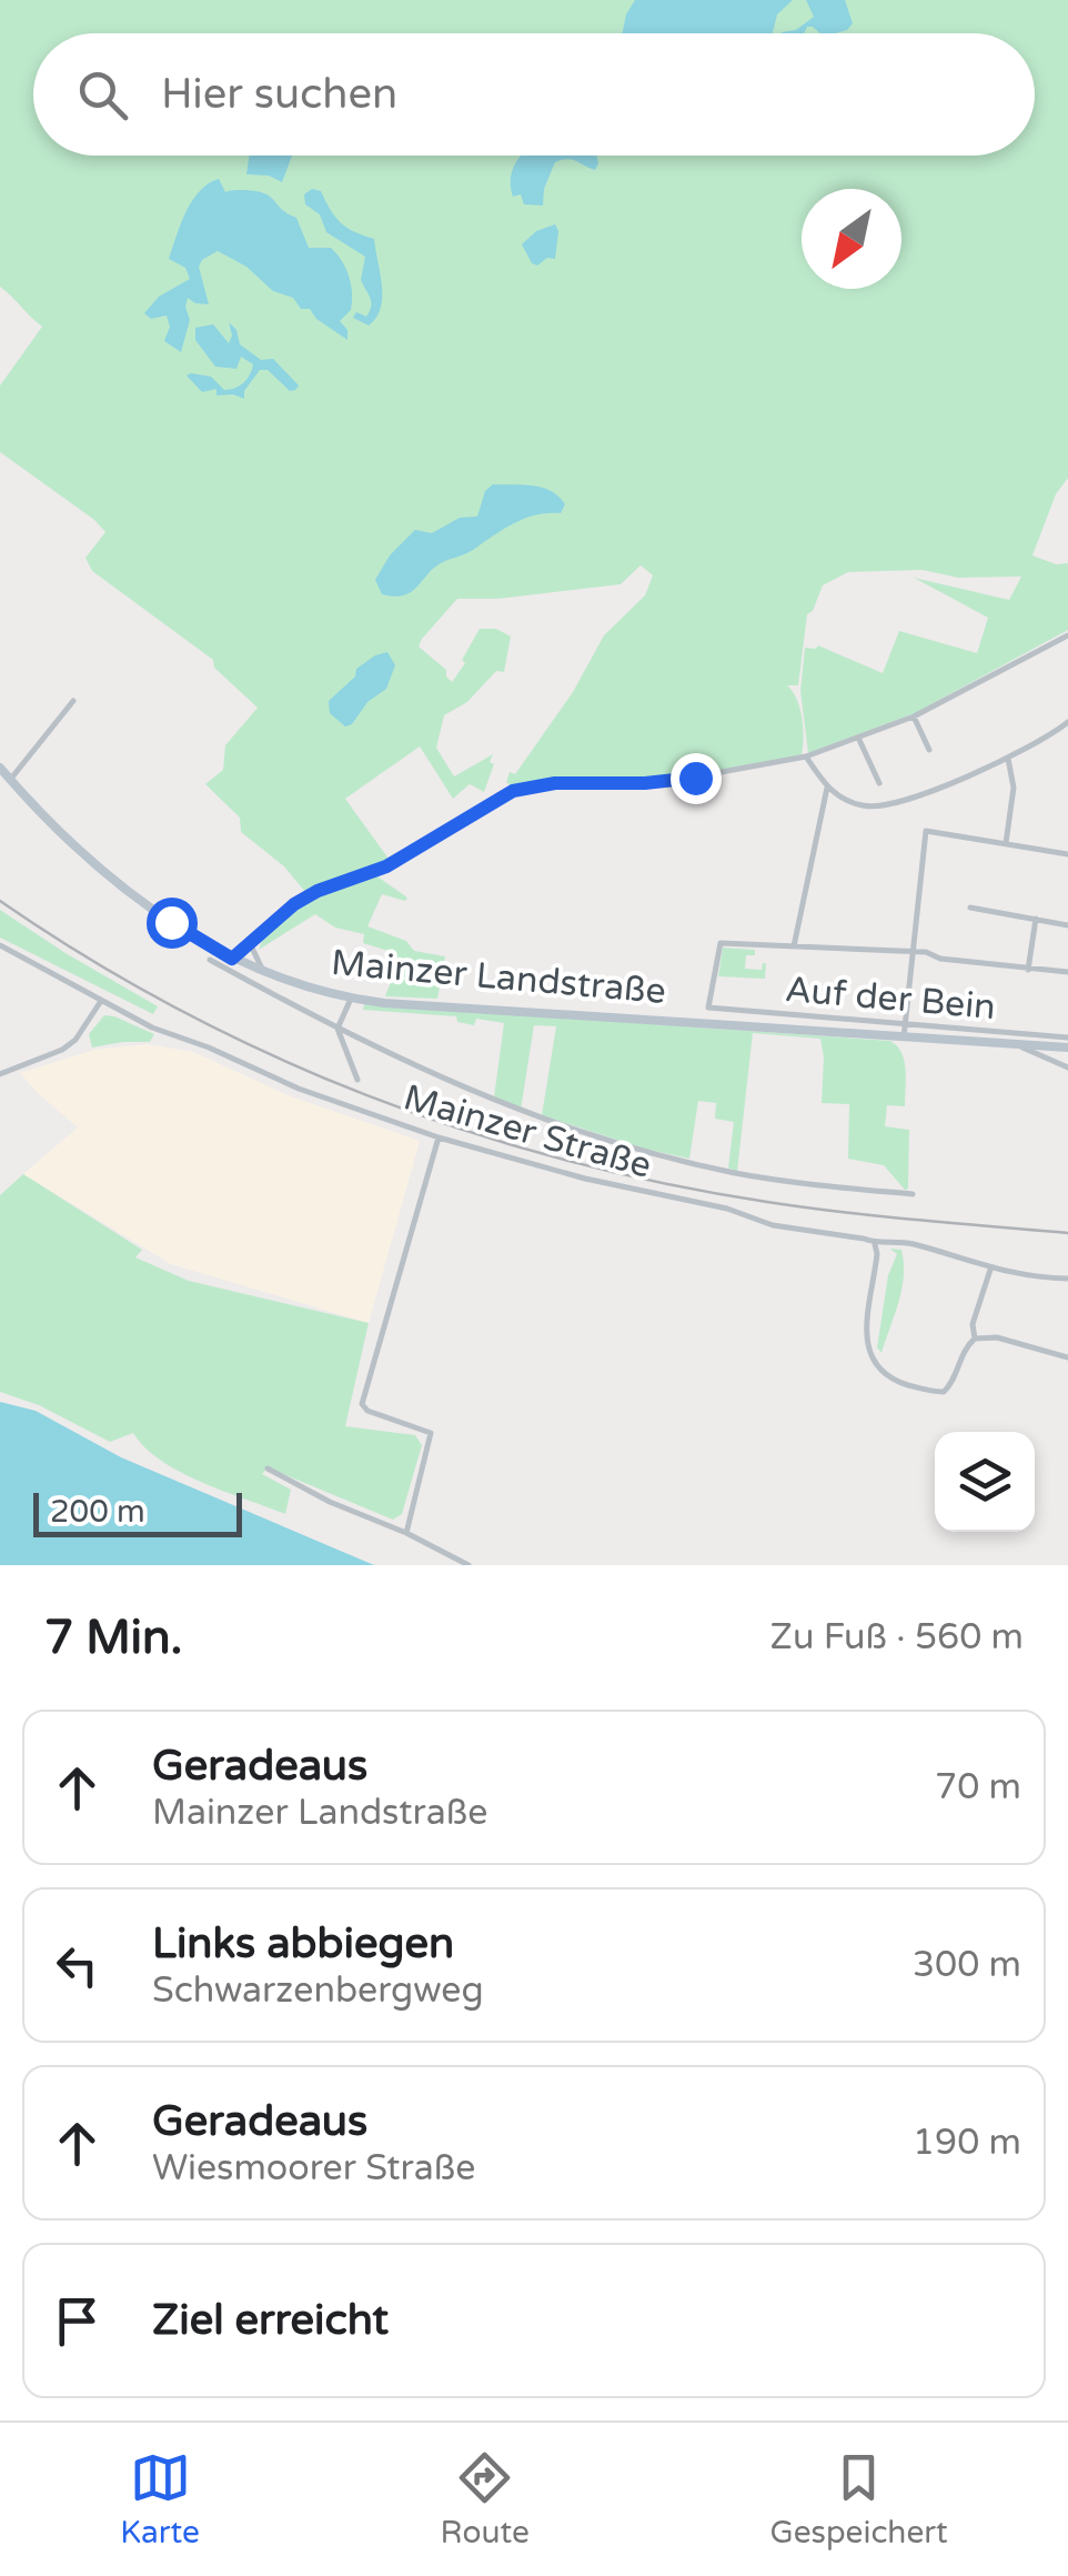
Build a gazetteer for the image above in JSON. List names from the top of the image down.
{
  "streets": {
    "main road": ["Mainzer Landstraße"],
    "street": ["Auf der Bein", "Mainzer Straße"]
  },
  "scale_bar": "200 m",
  "north": "bottom left",
  "page": {
    "search": "Hier suchen",
    "scale": "200 m",
    "heading": ["7 Min.", "Zu Fuß · 560 m"],
    "list": [
      ["Geradeaus", "Mainzer Landstraße", "70 m"],
      ["Links abbiegen", "Schwarzenbergweg", "300 m"],
      ["Geradeaus", "Wiesmoorer Straße", "190 m"],
      "Ziel erreicht"
    ],
    "nav": ["Karte", "Route", "Gespeichert"]
  }
}
